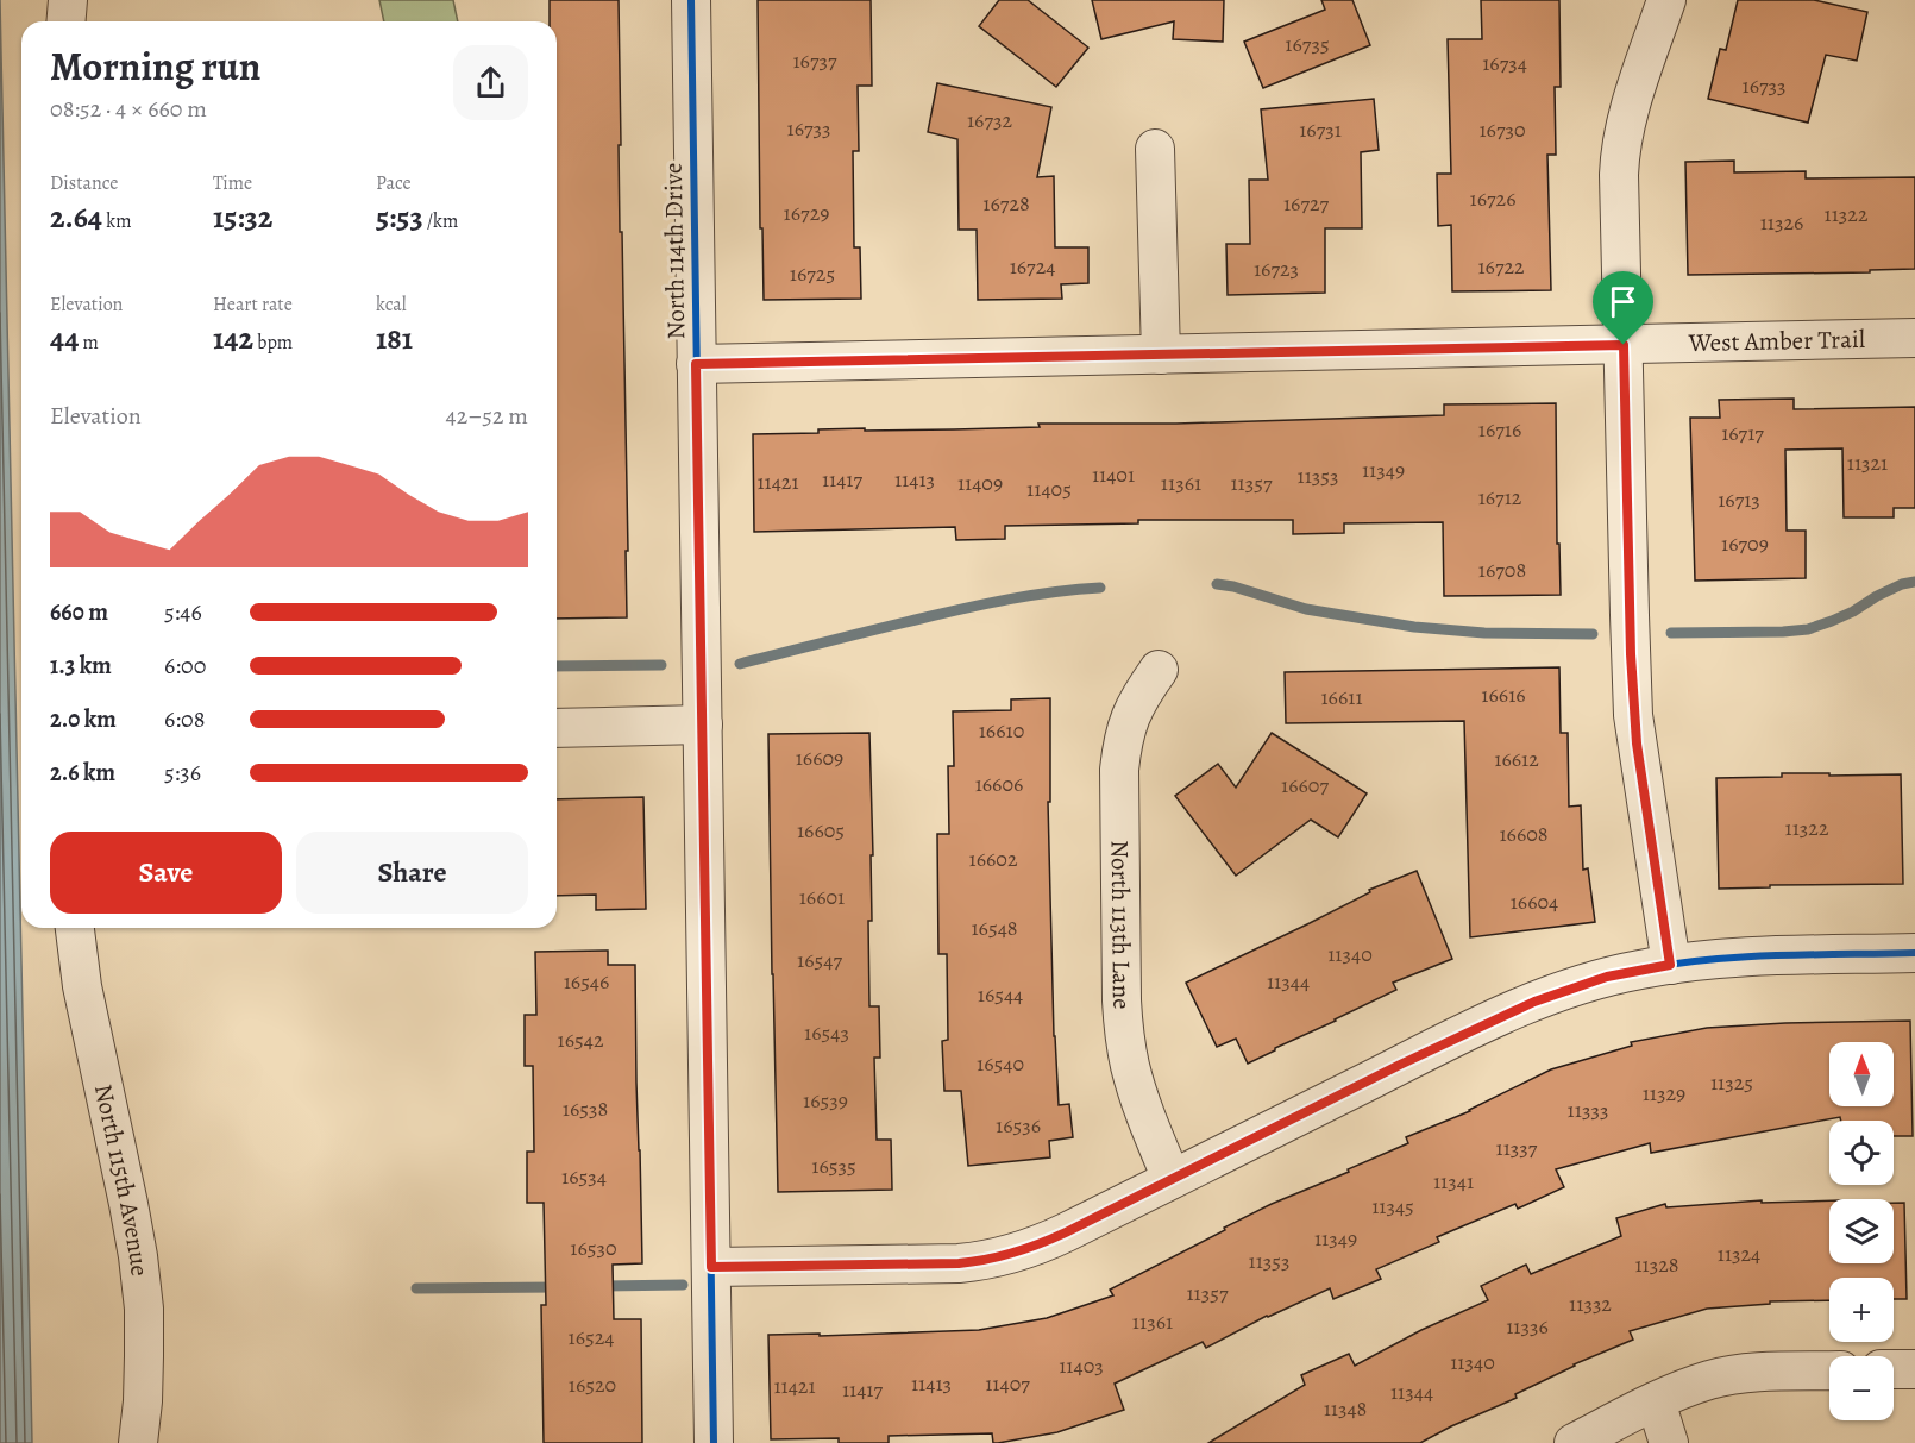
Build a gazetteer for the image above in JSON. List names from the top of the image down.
{
  "streets": {
    "street": [
      "North 114th Drive",
      "West Amber Trail",
      "North 113th Lane",
      "North 115th Avenue"
    ]
  },
  "crossings": [
    ["North 114th Drive", "West Amber Trail"]
  ],
  "house_numbers": [
    "16735",
    "16737",
    "16734",
    "16733",
    "16732",
    "16733",
    "16731",
    "16730",
    "16726",
    "16728",
    "16727",
    "16729",
    "11322",
    "11326",
    "16724",
    "16722",
    "16723",
    "16725",
    "16716",
    "16717",
    "11321",
    "11349",
    "11401",
    "11353",
    "11417",
    "11413",
    "11421",
    "11409",
    "11361",
    "11357",
    "11405",
    "16712",
    "16713",
    "16709",
    "16708",
    "16616",
    "16611",
    "16610",
    "16609",
    "16612",
    "16606",
    "16607",
    "11322",
    "16605",
    "16608",
    "16602",
    "16601",
    "16604",
    "16548",
    "11340",
    "16547",
    "16546",
    "11344",
    "16544",
    "16543",
    "16542",
    "16540",
    "11325",
    "11329",
    "16539",
    "16538",
    "11333",
    "16536",
    "11337",
    "16535",
    "16534",
    "11341",
    "11345",
    "11349",
    "16530",
    "11324",
    "11353",
    "11328",
    "11357",
    "11332",
    "11361",
    "11336",
    "16524",
    "11340",
    "11403",
    "11413",
    "11407",
    "16520",
    "11421",
    "11417",
    "11344",
    "11348"
  ],
  "north": "top",
  "page": {
    "heading": ["Morning run", "08:52 · 4 × 660 m"],
    "stats": [
      ["Distance", "2.64 km"],
      ["Time", "15:32"],
      ["Pace", "5:53 /km"],
      ["Elevation", "44 m"],
      ["Heart rate", "142 bpm"],
      ["kcal", "181"]
    ],
    "chart": ["Elevation", "42–52 m"],
    "list": [
      {
        "name": "660 m",
        "note": "5:46"
      },
      {
        "name": "1.3 km",
        "note": "6:00"
      },
      {
        "name": "2.0 km",
        "note": "6:08"
      },
      {
        "name": "2.6 km",
        "note": "5:36"
      }
    ],
    "buttons": ["Save", "Share"],
    "map_buttons": ["+", "−"]
  }
}
